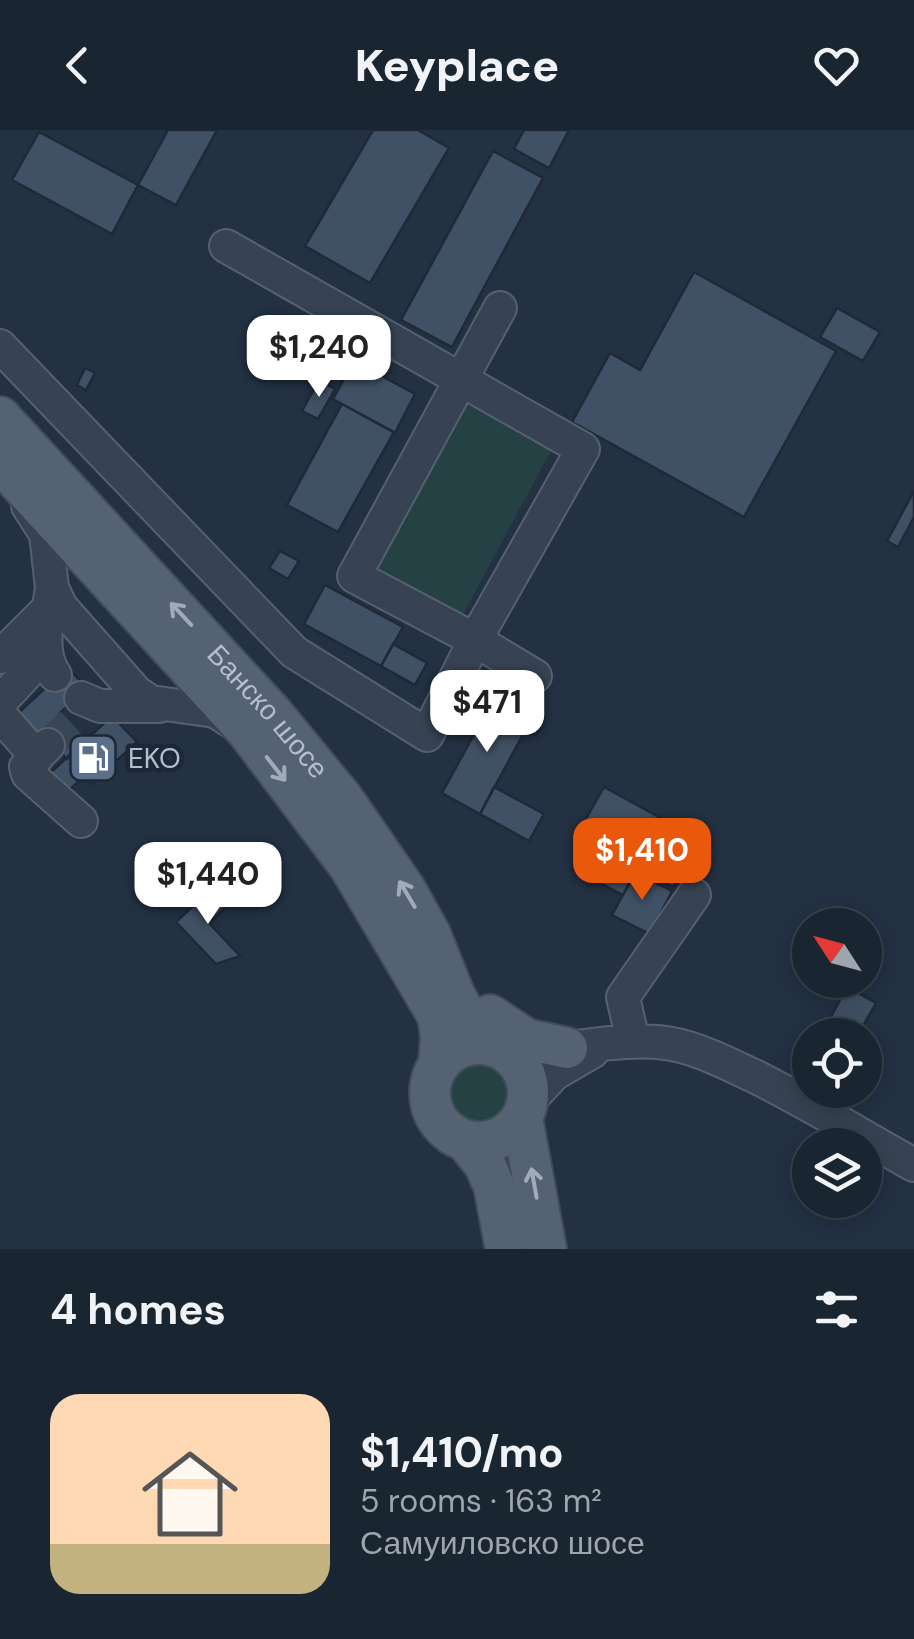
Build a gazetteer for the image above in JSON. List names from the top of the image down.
{
  "streets": {
    "main road": ["Банско шосе"]
  },
  "places": {
    "fuel station": ["EKO"]
  },
  "north": "top left",
  "page": {
    "header": "Keyplace",
    "price": [
      "$1,240",
      "$471",
      "$1,410",
      "$1,440"
    ],
    "heading": "4 homes",
    "list": [
      {
        "name": "$1,410/mo",
        "note": "5 rooms · 163 m² · Самуиловско шосе"
      }
    ]
  }
}
